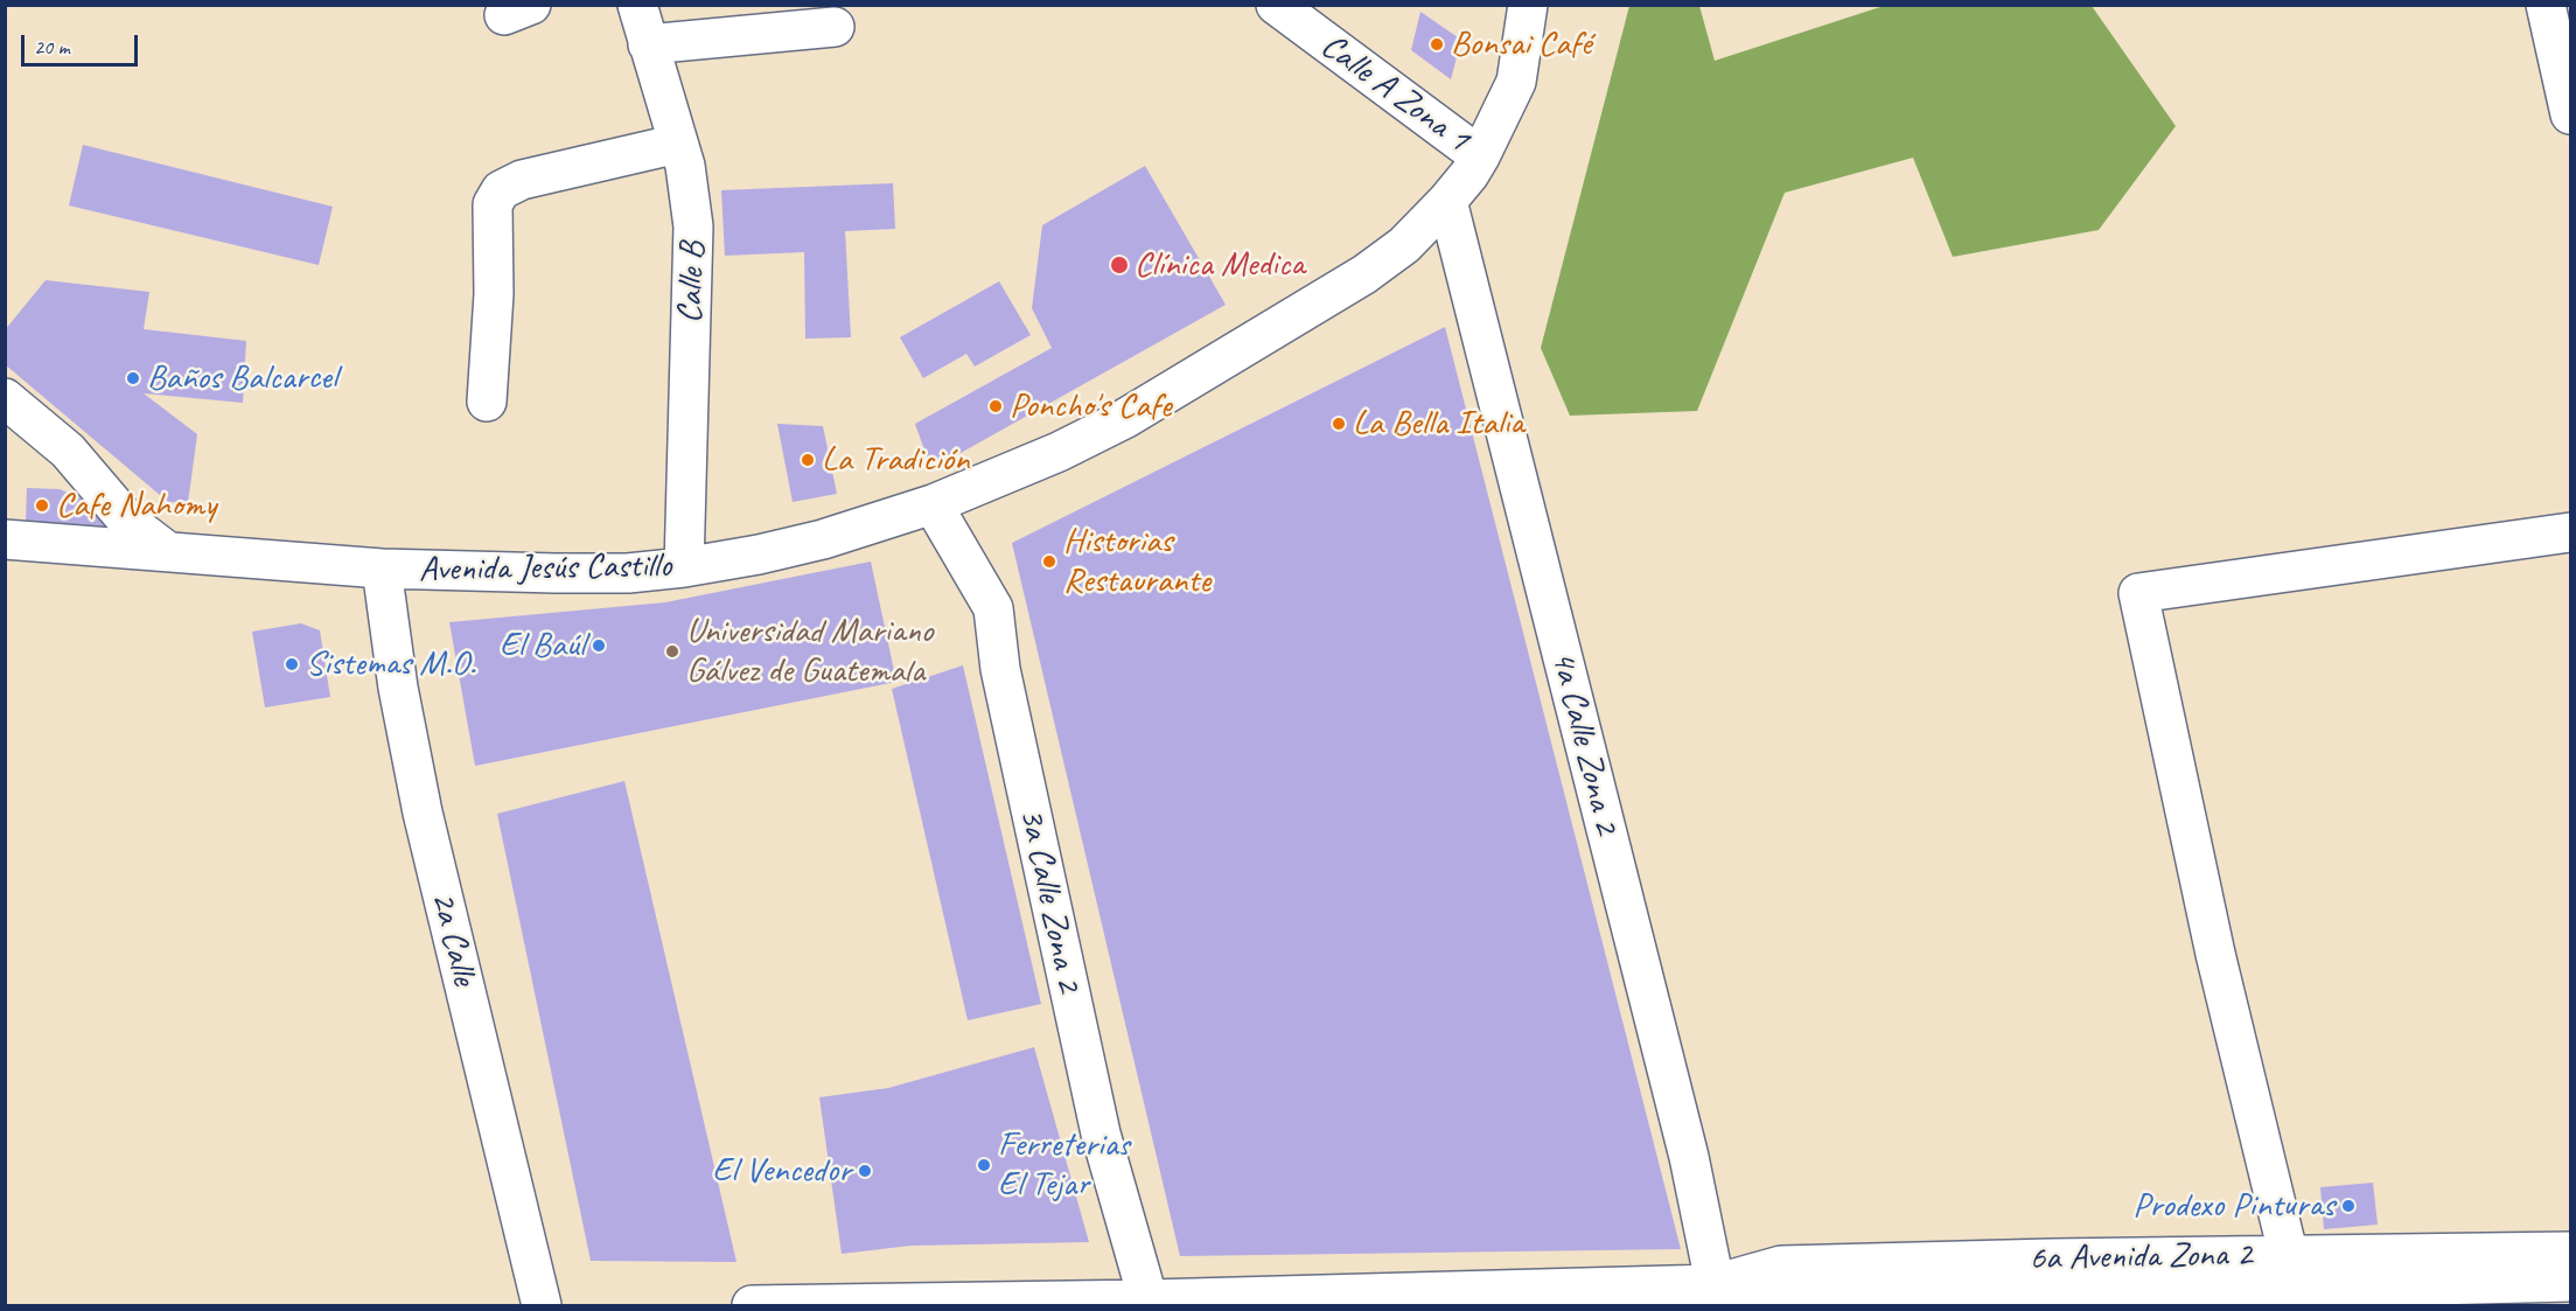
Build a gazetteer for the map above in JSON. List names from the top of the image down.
{
  "streets": {
    "street": [
      "Calle A Zona 1",
      "Calle B",
      "Avenida Jesús Castillo",
      "4a Calle Zona 2",
      "3a Calle Zona 2",
      "2a Calle",
      "6a Avenida Zona 2"
    ]
  },
  "crossings": [
    ["Calle A Zona 1", "Avenida Jesús Castillo"],
    ["Calle B", "Avenida Jesús Castillo"],
    ["Avenida Jesús Castillo", "4a Calle Zona 2"],
    ["Avenida Jesús Castillo", "3a Calle Zona 2"],
    ["Avenida Jesús Castillo", "2a Calle"],
    ["4a Calle Zona 2", "6a Avenida Zona 2"],
    ["3a Calle Zona 2", "6a Avenida Zona 2"]
  ],
  "places": [
    "Bonsai Café",
    "Clínica Medica",
    "Baños Balcarcel",
    "Poncho's Cafe",
    "La Bella Italia",
    "La Tradición",
    "Cafe Nahomy",
    "Historias Restaurante",
    "El Baúl",
    "Universidad Mariano Gálvez de Guatemala",
    "Sistemas M.O.",
    "Ferreterias El Tejar",
    "El Vencedor",
    "Prodexo Pinturas"
  ],
  "scale_bar": "20 m"
}
